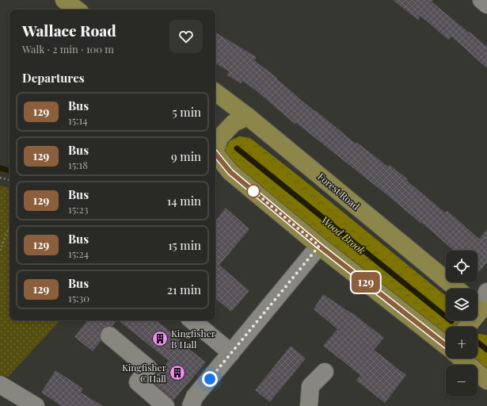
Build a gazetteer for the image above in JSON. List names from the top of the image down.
{
  "streets": {
    "main road": ["Forest Road"]
  },
  "water": ["Wood Brook"],
  "places": {
    "building": ["Kingfisher B Hall", "Kingfisher C Hall"]
  },
  "lines": ["bus line 129"],
  "page": {
    "on_map": "129",
    "heading": [
      ["Wallace Road", "Walk · 2 min · 100 m"],
      "Departures"
    ],
    "list": [
      {
        "mark": "129",
        "name": "Bus",
        "note": "15:14",
        "value": "5 min"
      },
      {
        "mark": "129",
        "name": "Bus",
        "note": "15:18",
        "value": "9 min"
      },
      {
        "mark": "129",
        "name": "Bus",
        "note": "15:23",
        "value": "14 min"
      },
      {
        "mark": "129",
        "name": "Bus",
        "note": "15:24",
        "value": "15 min"
      },
      {
        "mark": "129",
        "name": "Bus",
        "note": "15:30",
        "value": "21 min"
      }
    ],
    "map_buttons": ["+", "−"]
  }
}
